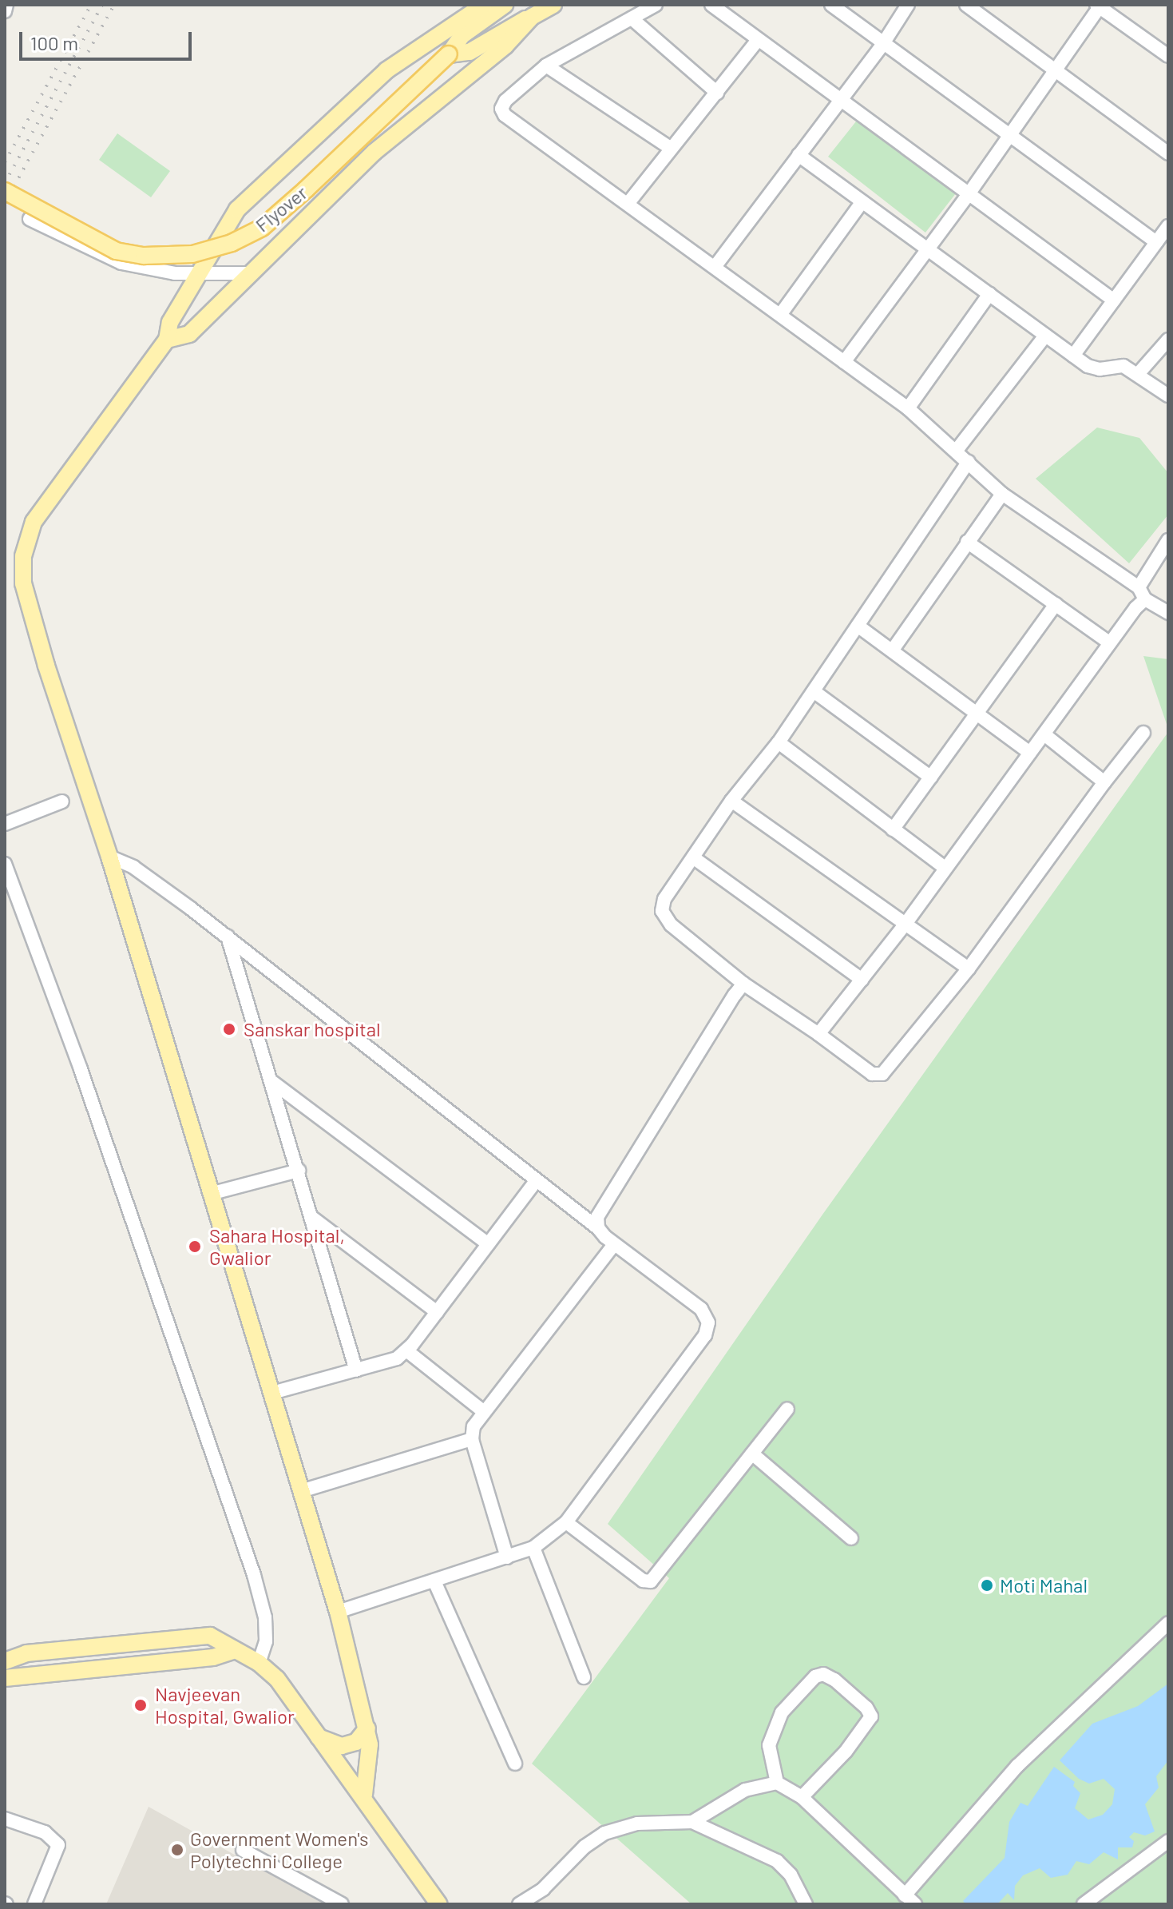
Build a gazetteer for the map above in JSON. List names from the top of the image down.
{
  "streets": {
    "main road": ["Flyover"]
  },
  "places": [
    "Sanskar hospital",
    "Sahara Hospital, Gwalior",
    "Moti Mahal",
    "Navjeevan Hospital, Gwalior",
    "Government Women's Polytechni College"
  ],
  "scale_bar": "100 m"
}
